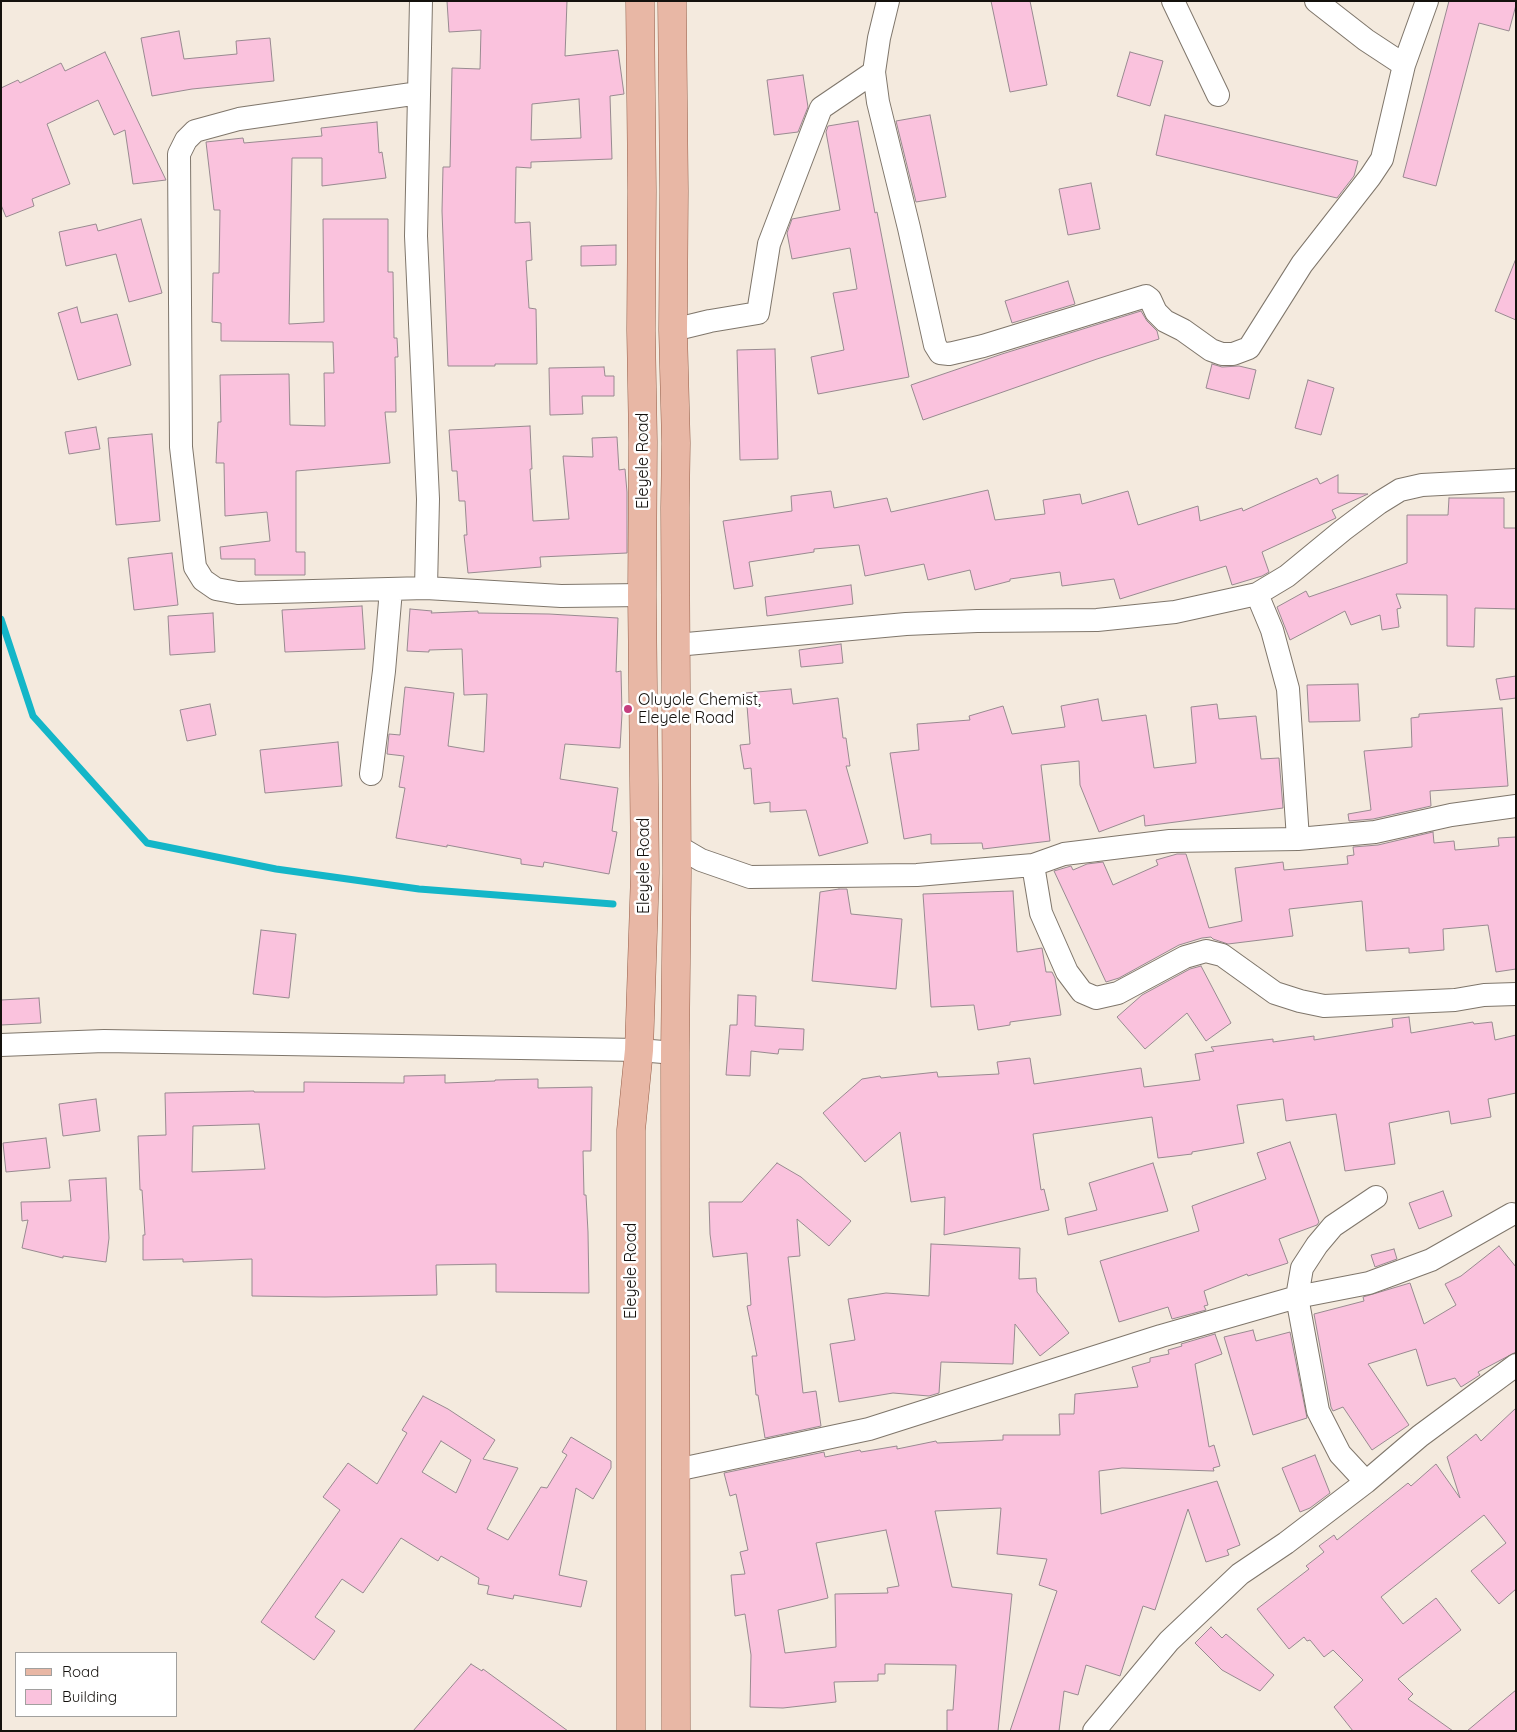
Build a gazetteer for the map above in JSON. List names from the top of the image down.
{
  "streets": {
    "main road": ["Eleyele Road"]
  },
  "places": ["Oluyole Chemist, Eleyele Road"],
  "legend": ["Road", "Building"]
}
